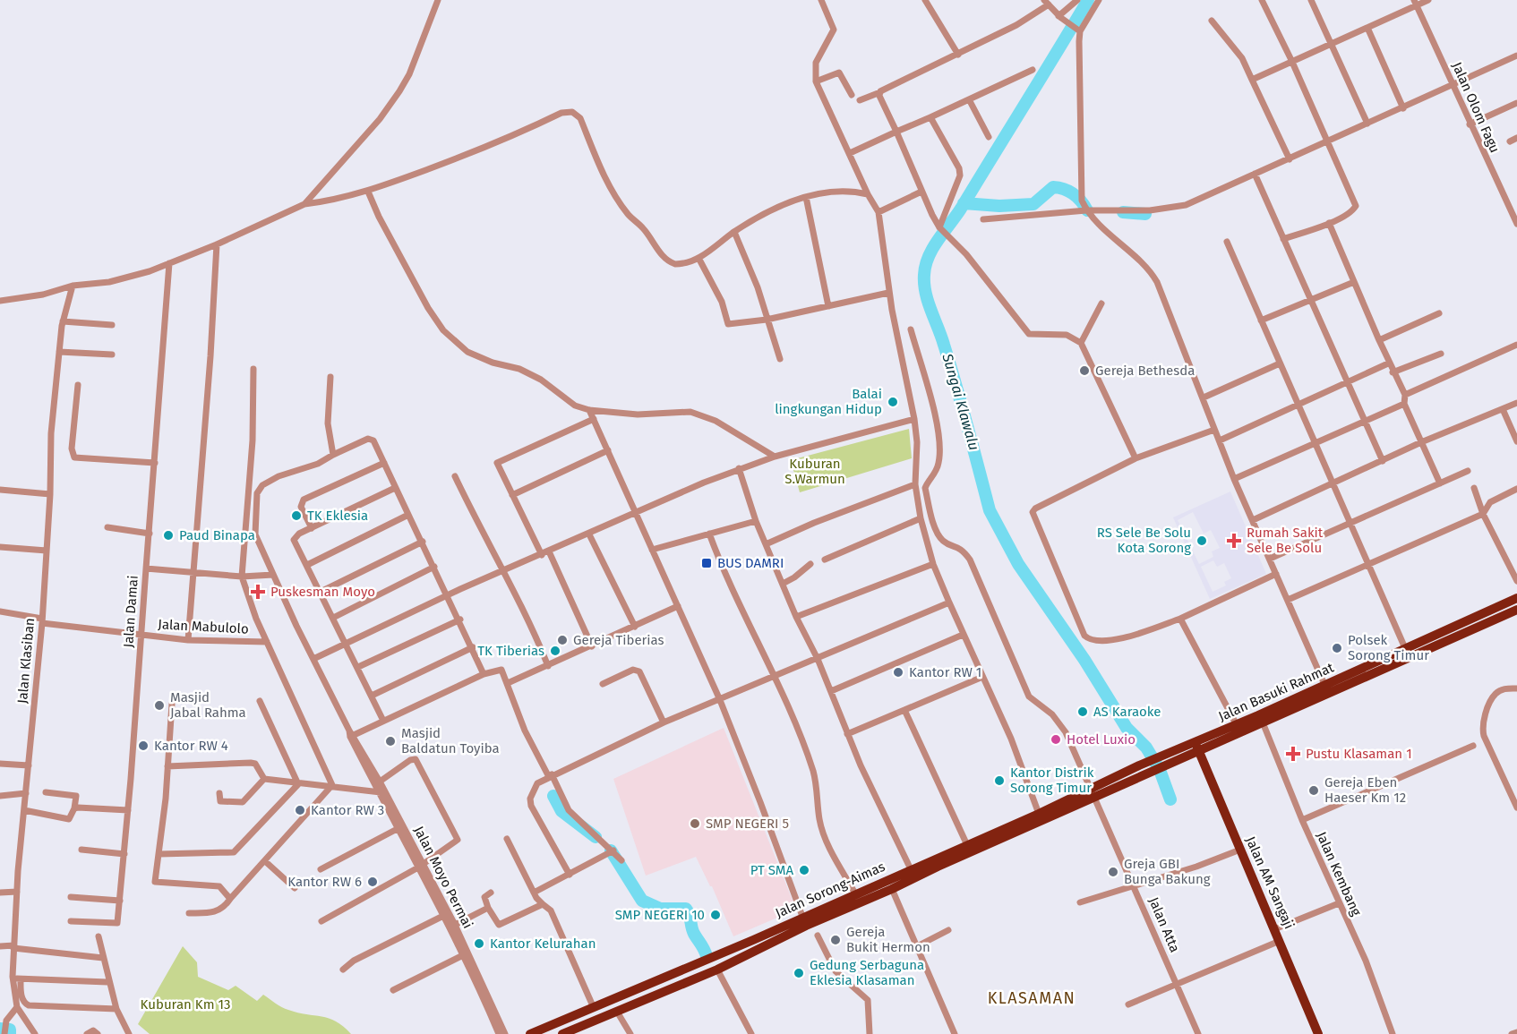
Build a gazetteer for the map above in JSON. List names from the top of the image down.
{
  "streets": {
    "highway": ["Jalan Basuki Rahmat", "Jalan AM Sangaji", "Jalan Sorong-Aimas"],
    "street": [
      "Jalan Olom Fagu",
      "Jalan Damai",
      "Jalan Mabulolo",
      "Jalan Klasiban",
      "Jalan Kembang",
      "Jalan Moyo Permai",
      "Jalan Atta"
    ]
  },
  "crossings": [
    ["Jalan Damai", "Jalan Mabulolo"],
    ["Jalan Mabulolo", "Jalan Klasiban"],
    ["Jalan Basuki Rahmat", "Jalan Kembang"],
    ["Jalan Basuki Rahmat", "Jalan AM Sangaji"],
    ["Jalan Basuki Rahmat", "Jalan Sorong-Aimas"],
    ["Jalan Sorong-Aimas", "Jalan Atta"]
  ],
  "districts": ["KLASAMAN"],
  "water": ["Sungai Klawalu"],
  "parks": ["Kuburan S.Warmun", "Kuburan Km 13"],
  "places": {
    "other": [
      "Gereja Bethesda",
      "Balai lingkungan Hidup",
      "TK Eklesia",
      "Paud Binapa",
      "RS Sele Be Solu Kota Sorong",
      "Gereja Tiberias",
      "Polsek Sorong Timur",
      "TK Tiberias",
      "Kantor RW 1",
      "Masjid Jabal Rahma",
      "AS Karaoke",
      "Hotel Luxio",
      "Masjid Baldatun Toyiba",
      "Kantor RW 4",
      "Kantor Distrik Sorong Timur",
      "Gereja Eben Haeser Km 12",
      "Kantor RW 3",
      "SMP NEGERI 5",
      "PT SMA",
      "Greja GBI Bunga Bakung",
      "Kantor RW 6",
      "SMP NEGERI 10",
      "Gereja Bukit Hermon",
      "Kantor Kelurahan",
      "Gedung Serbaguna Eklesia Klasaman"
    ],
    "health": ["Rumah Sakit Sele Be Solu", "Puskesman Moyo", "Pustu Klasaman 1"],
    "transit": ["BUS DAMRI"]
  }
}
